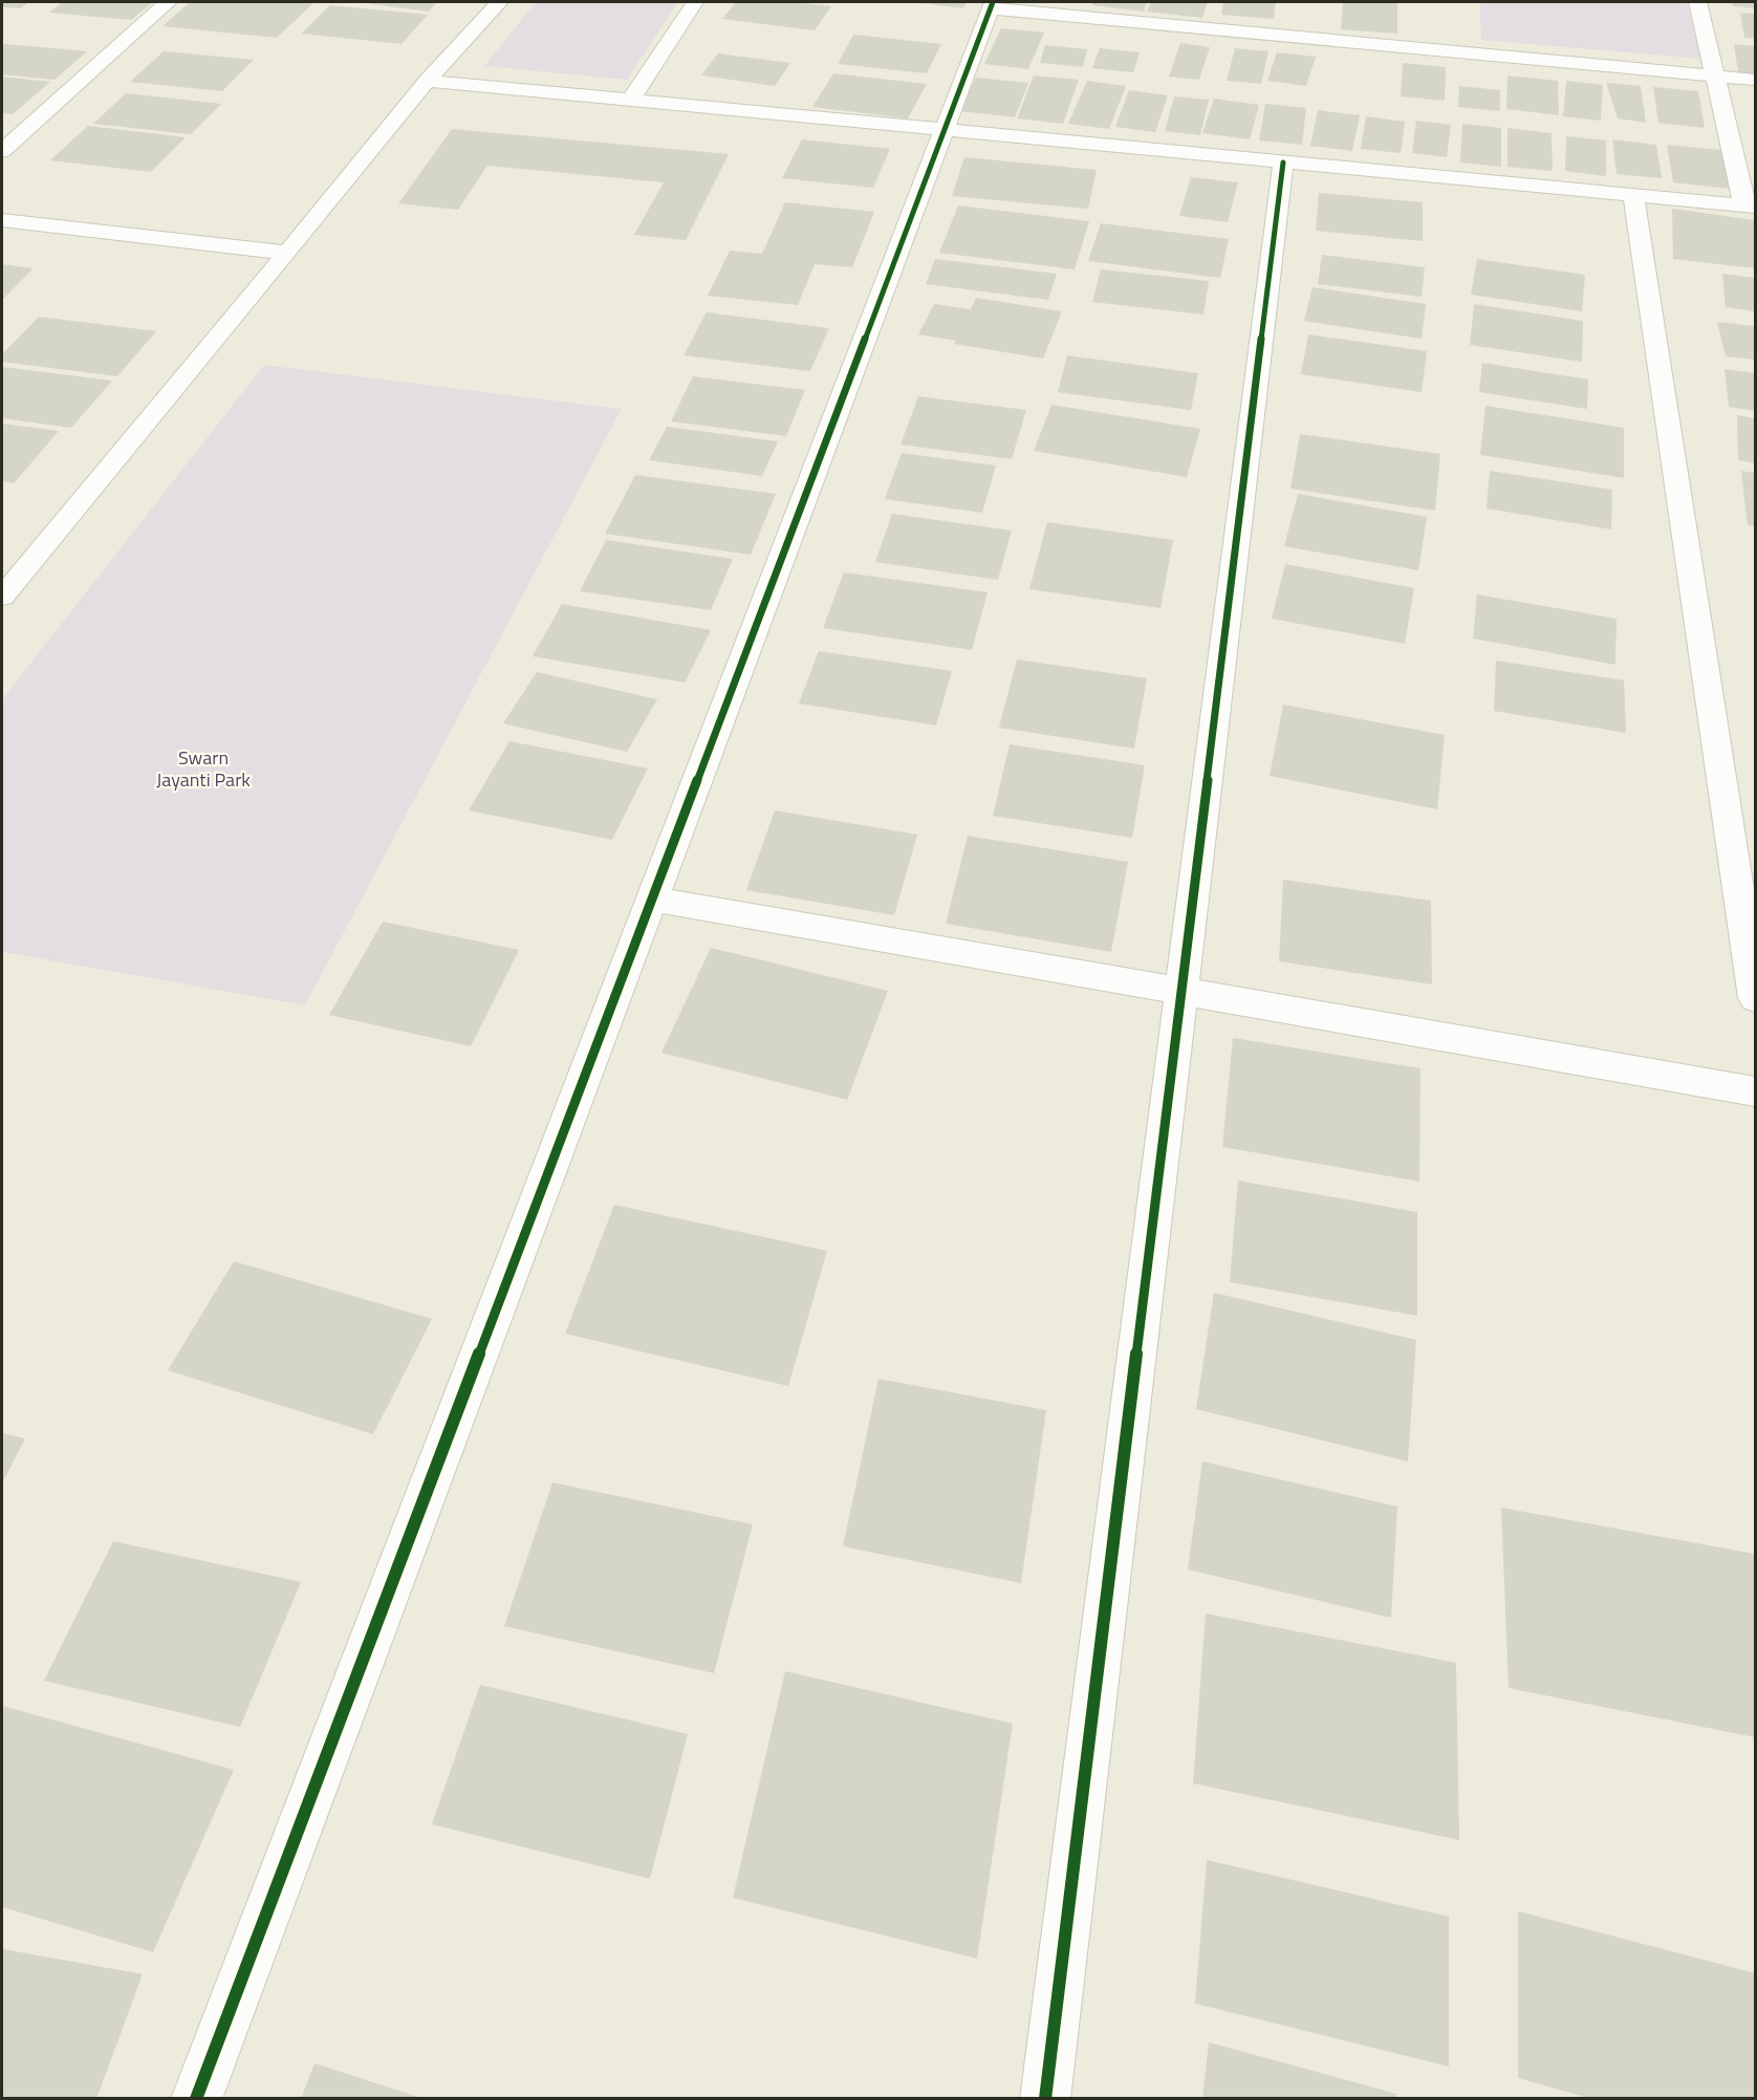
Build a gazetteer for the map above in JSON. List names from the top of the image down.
{
  "parks": ["Swarn Jayanti Park"]
}
